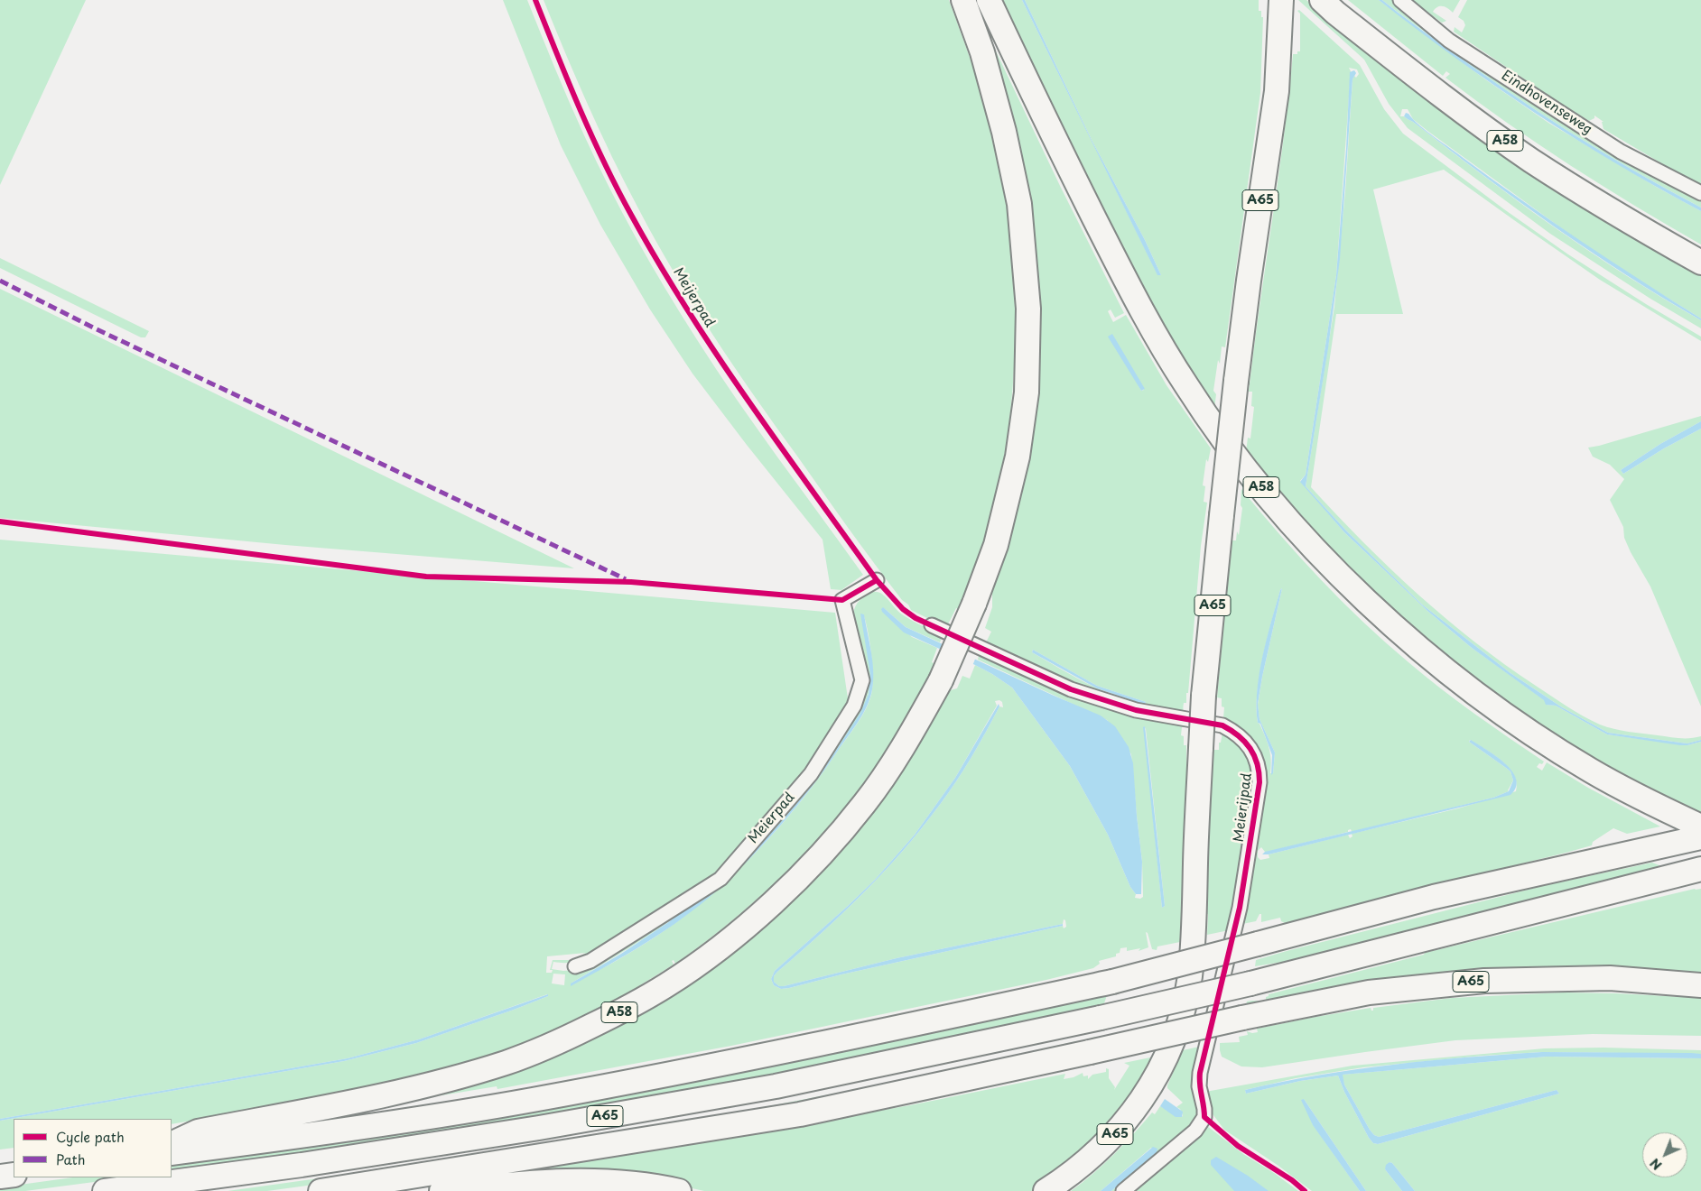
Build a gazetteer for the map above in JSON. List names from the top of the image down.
{
  "streets": {
    "highway": ["A58", "A65"],
    "street": ["Eindhovenseweg", "Meierijpad", "Meierpad"],
    "cycle path": ["Meijerpad"]
  },
  "legend": ["Cycle path", "Path"],
  "north": "bottom left"
}
